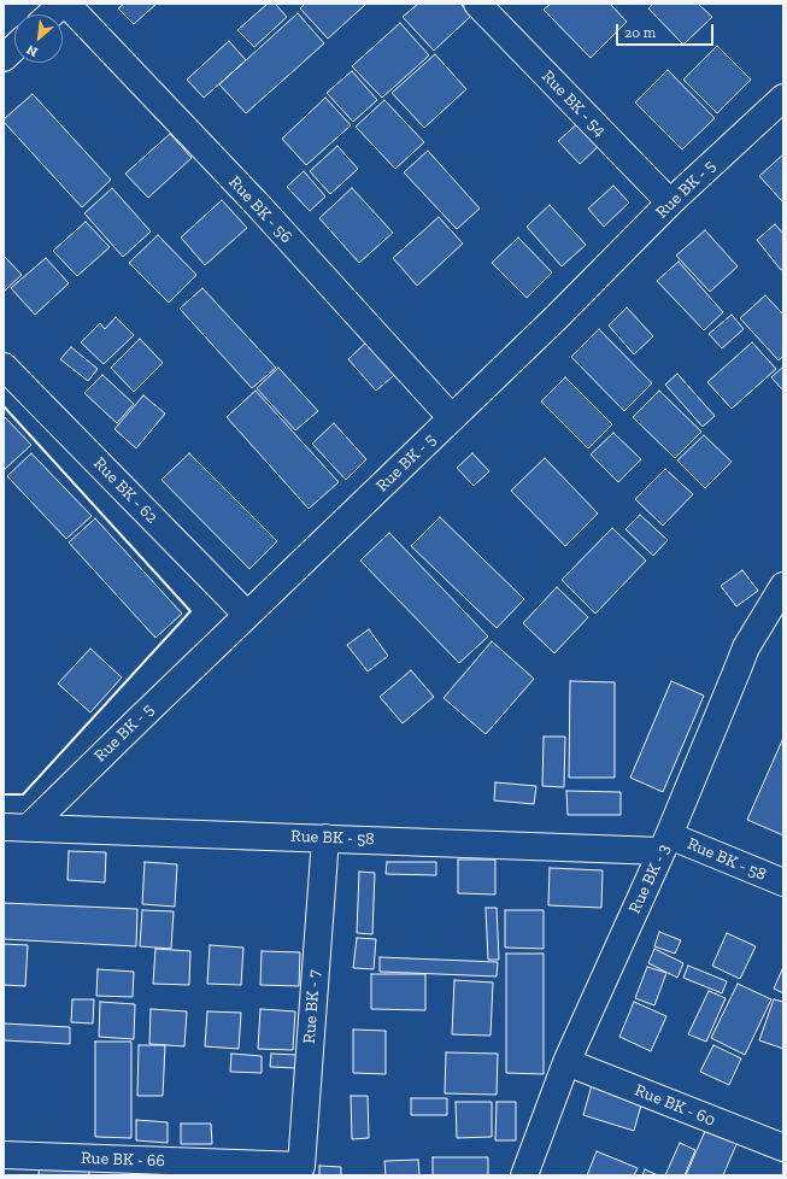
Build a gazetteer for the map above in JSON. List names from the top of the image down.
{
  "streets": {
    "street": [
      "Rue BK - 54",
      "Rue BK - 5",
      "Rue BK - 56",
      "Rue BK - 62",
      "Rue BK - 58",
      "Rue BK - 3",
      "Rue BK - 7",
      "Rue BK - 60",
      "Rue BK - 66"
    ]
  },
  "crossings": [
    ["Rue BK - 54", "Rue BK - 5"],
    ["Rue BK - 5", "Rue BK - 56"],
    ["Rue BK - 5", "Rue BK - 62"],
    ["Rue BK - 5", "Rue BK - 58"],
    ["Rue BK - 58", "Rue BK - 3"],
    ["Rue BK - 58", "Rue BK - 7"],
    ["Rue BK - 3", "Rue BK - 60"],
    ["Rue BK - 7", "Rue BK - 66"]
  ],
  "scale_bar": "20 m",
  "north": "bottom left"
}
